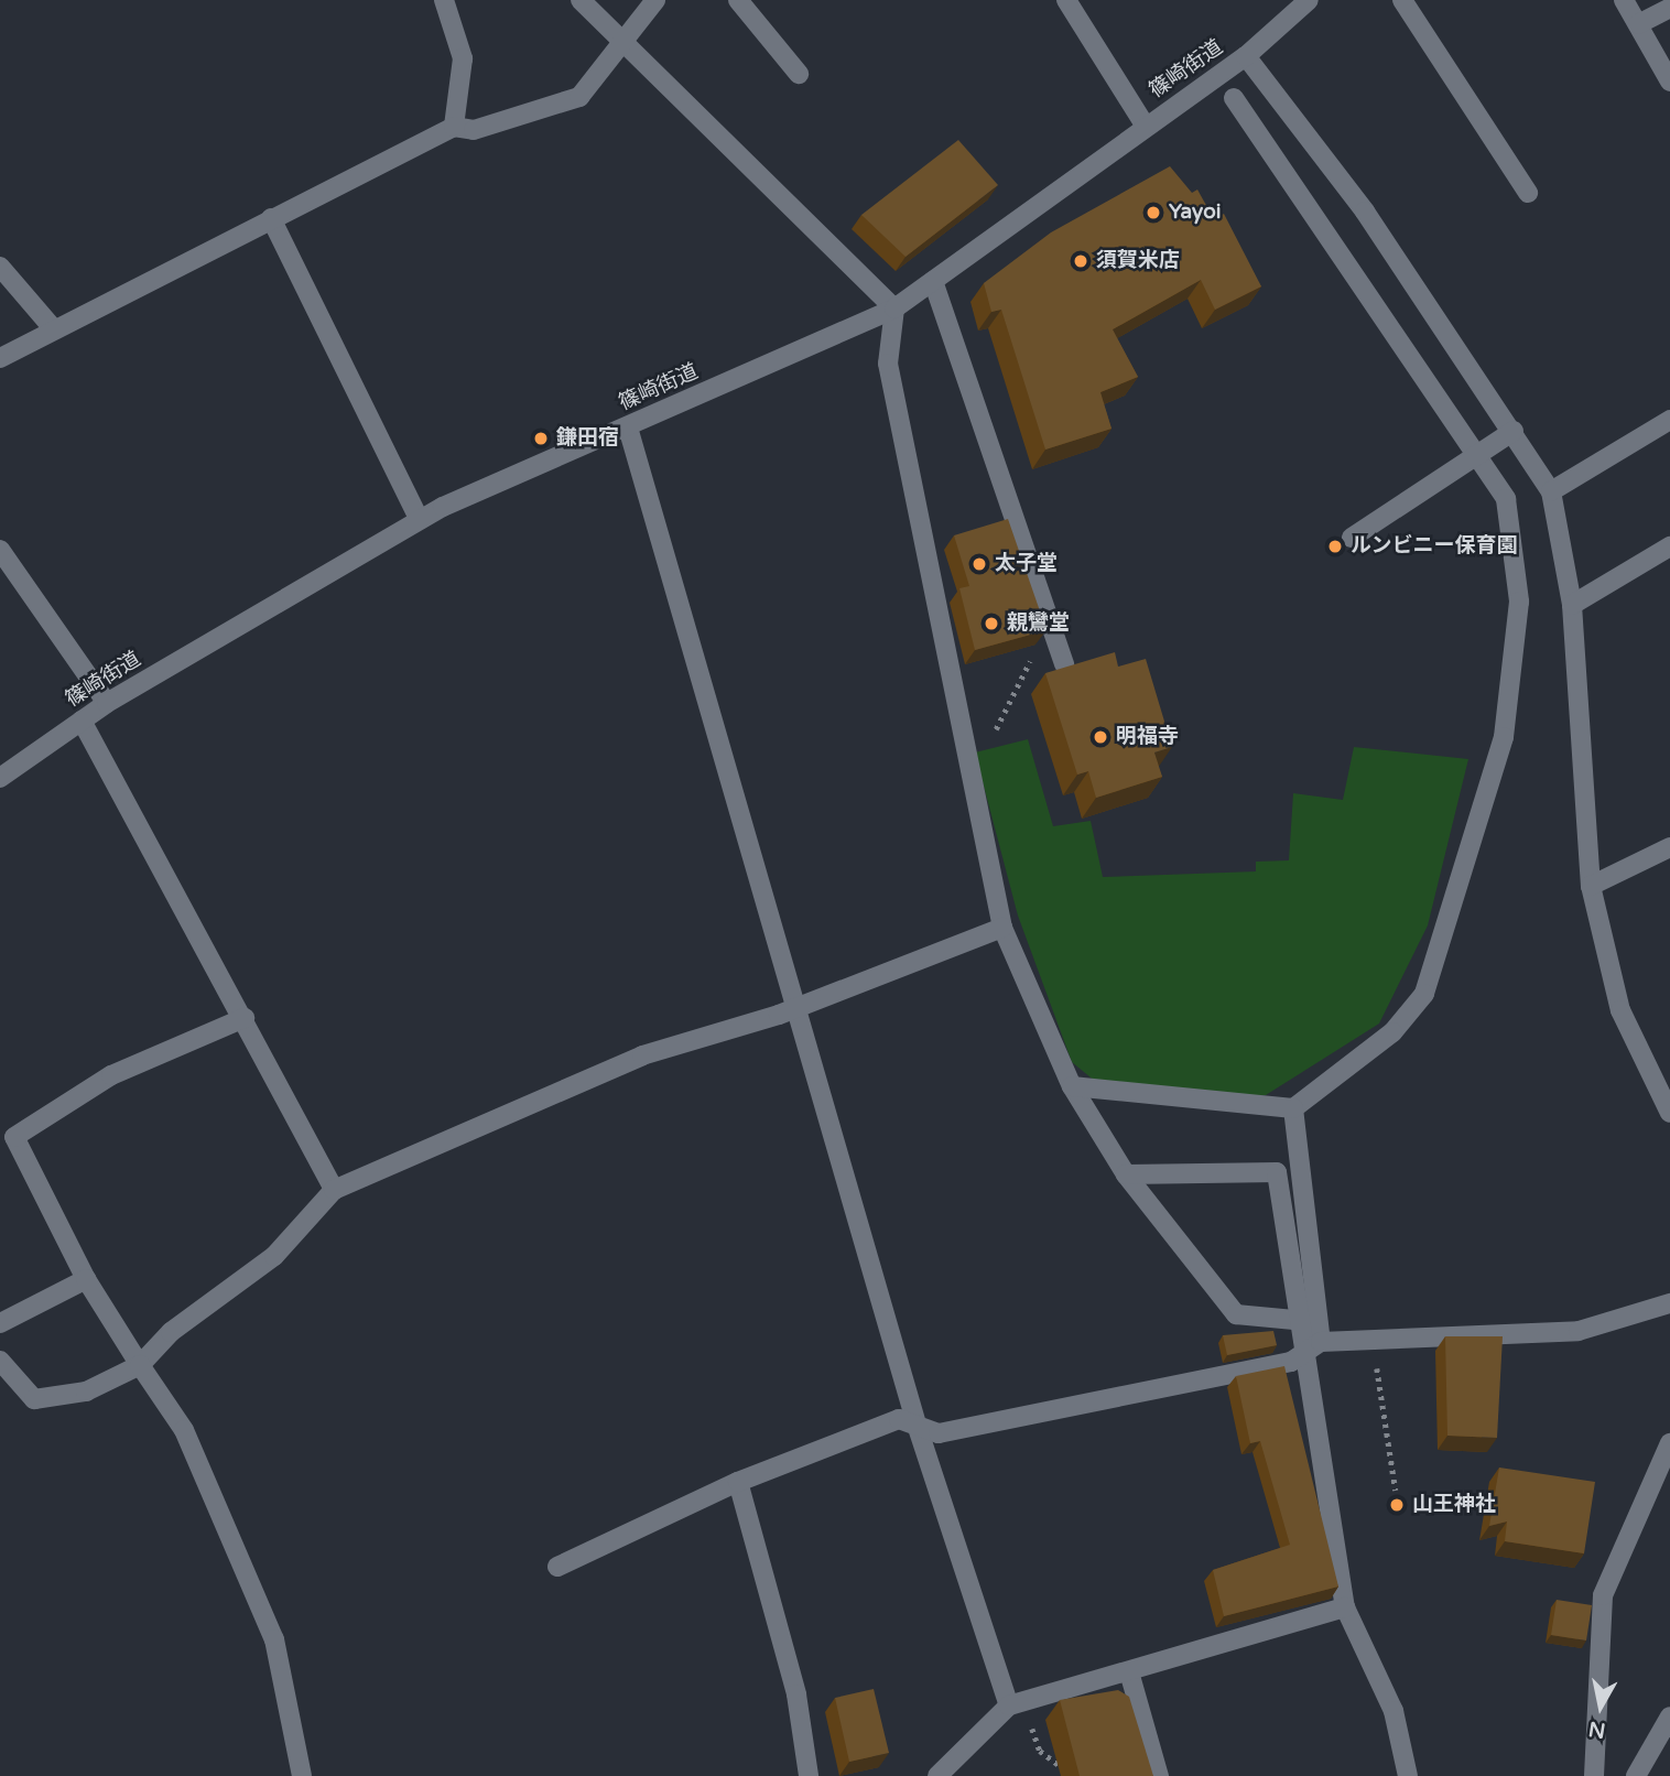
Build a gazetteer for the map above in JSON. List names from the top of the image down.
{
  "streets": {
    "street": ["篠崎街道"]
  },
  "places": [
    "Yayoi",
    "須賀米店",
    "鎌田宿",
    "ルンビニー保育園",
    "太子堂",
    "親鸞堂",
    "明福寺",
    "山王神社"
  ],
  "north": "bottom"
}
